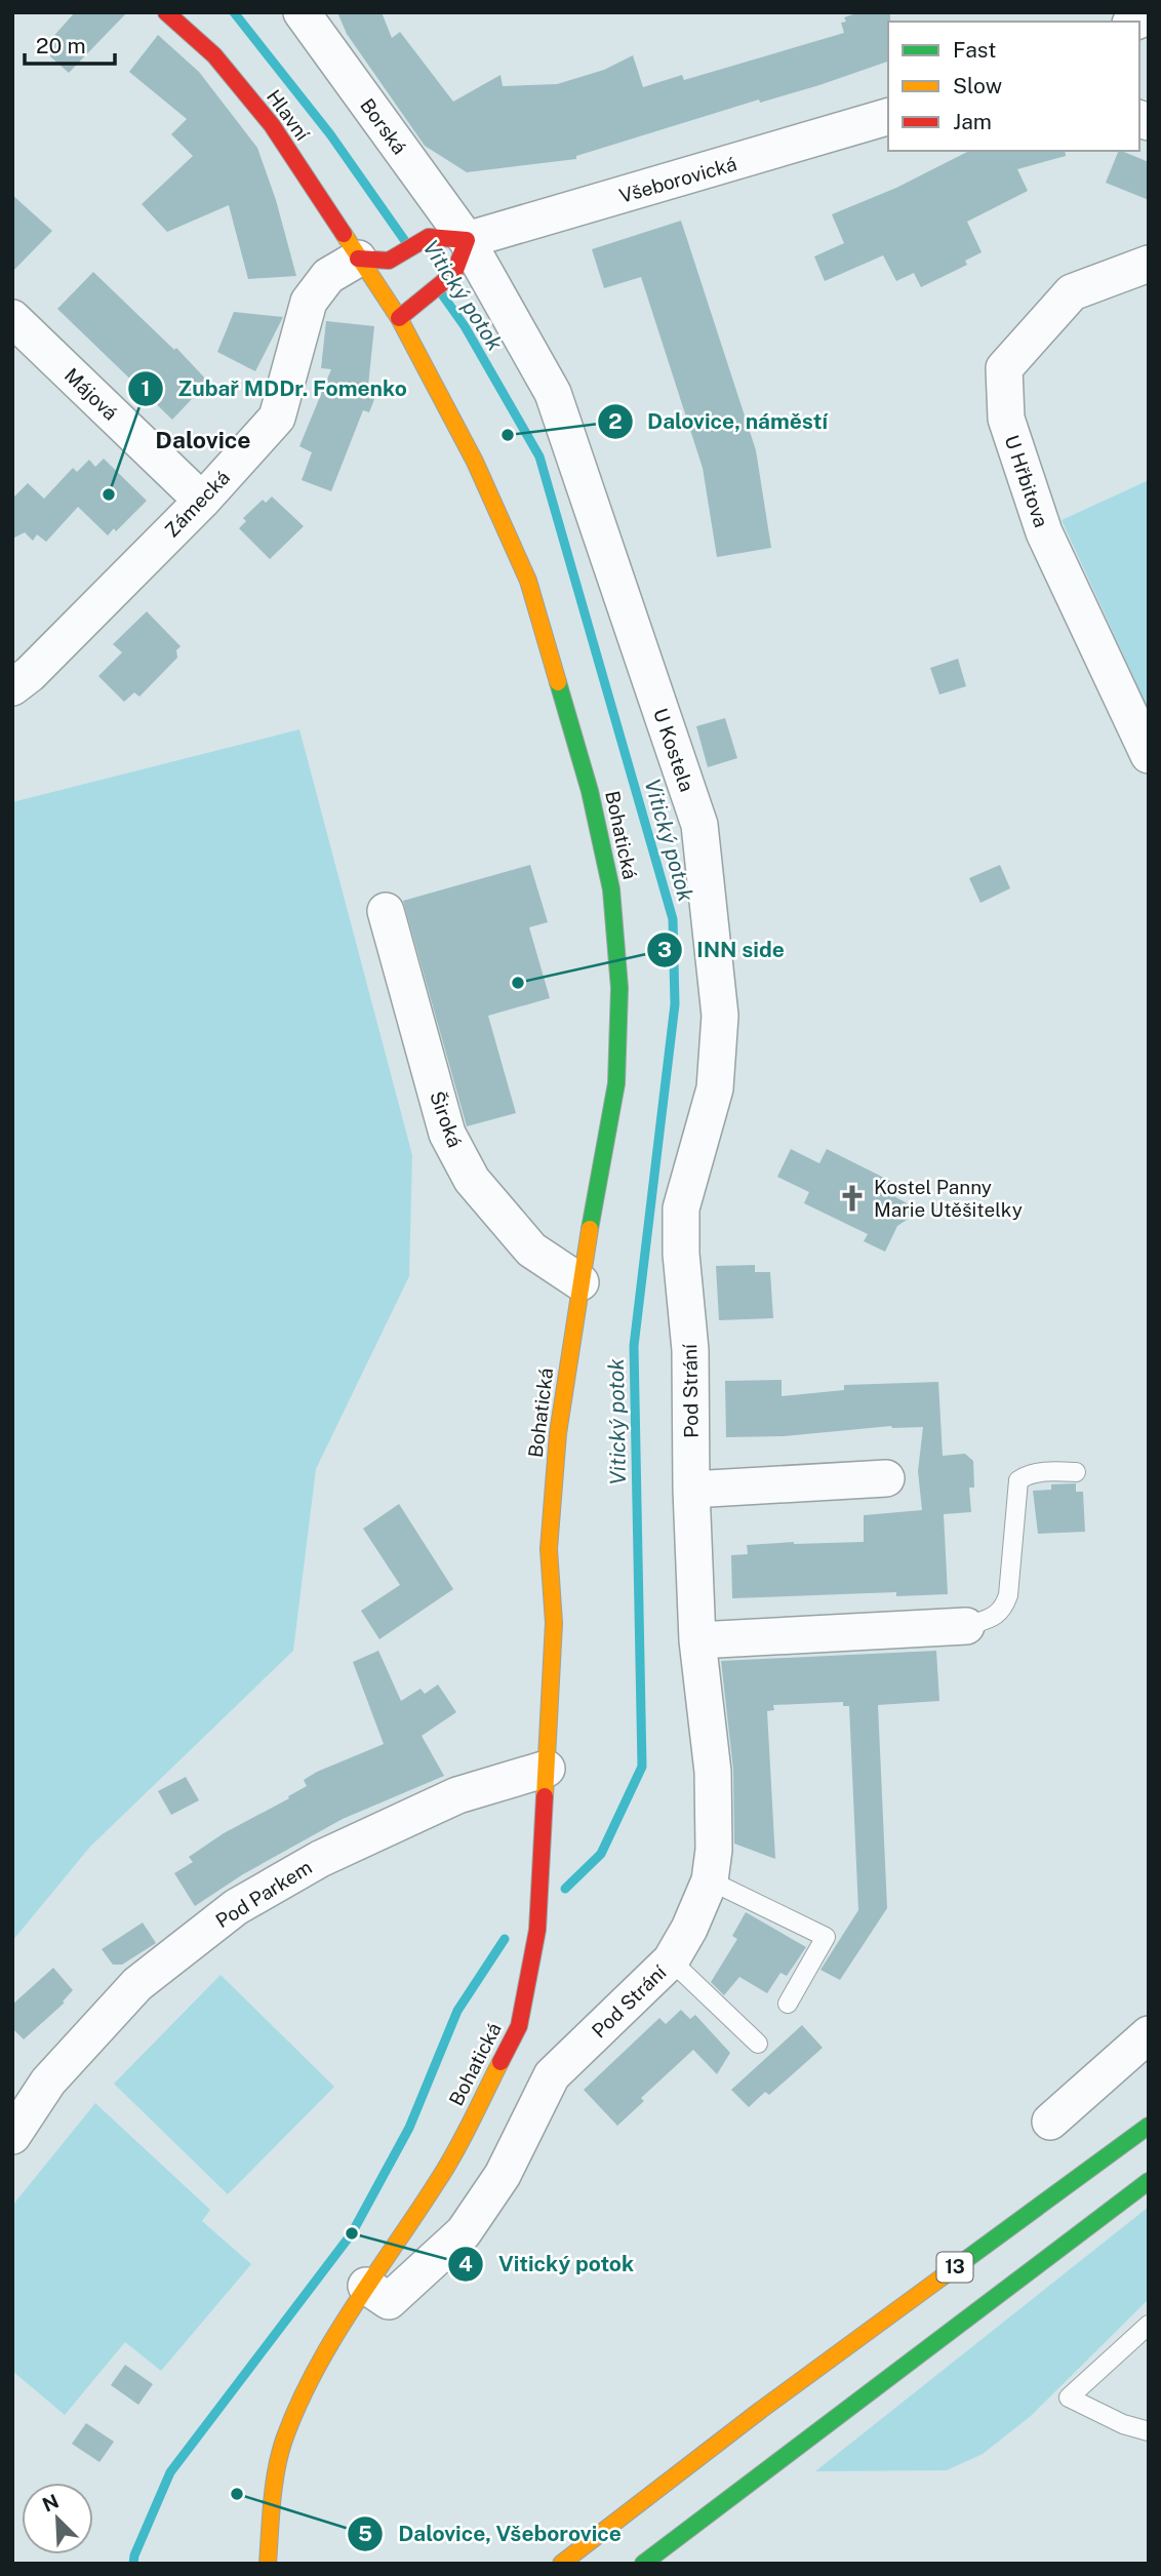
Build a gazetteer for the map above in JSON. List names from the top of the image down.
{
  "streets": {
    "main road": ["Hlavní", "Bohatická", "13"],
    "street": [
      "Borská",
      "Všeborovická",
      "Májová",
      "U Hřbitova",
      "Zámecká",
      "U Kostela",
      "Široká",
      "Pod Strání",
      "Pod Parkem"
    ]
  },
  "crossings": [
    ["Hlavní", "Zámecká"],
    ["Hlavní", "Bohatická"],
    ["Borská", "Všeborovická"],
    ["Borská", "U Kostela"],
    ["Všeborovická", "U Kostela"],
    ["Májová", "Zámecká"],
    ["Zámecká", "Bohatická"],
    ["U Kostela", "Pod Strání"],
    ["Bohatická", "Široká"],
    ["Bohatická", "Pod Strání"],
    ["Bohatická", "Pod Parkem"]
  ],
  "districts": ["Dalovice"],
  "water": ["Vitický potok"],
  "places": {
    "other": [
      "Dalovice, náměstí",
      "Zubař MDDr. Fomenko",
      "INN side",
      "Vitický potok",
      "Dalovice, Všeborovice"
    ],
    "church": ["Kostel Panny Marie Utěšitelky"]
  },
  "legend": ["Fast", "Slow", "Jam"],
  "scale_bar": "20 m",
  "north": "top left"
}
